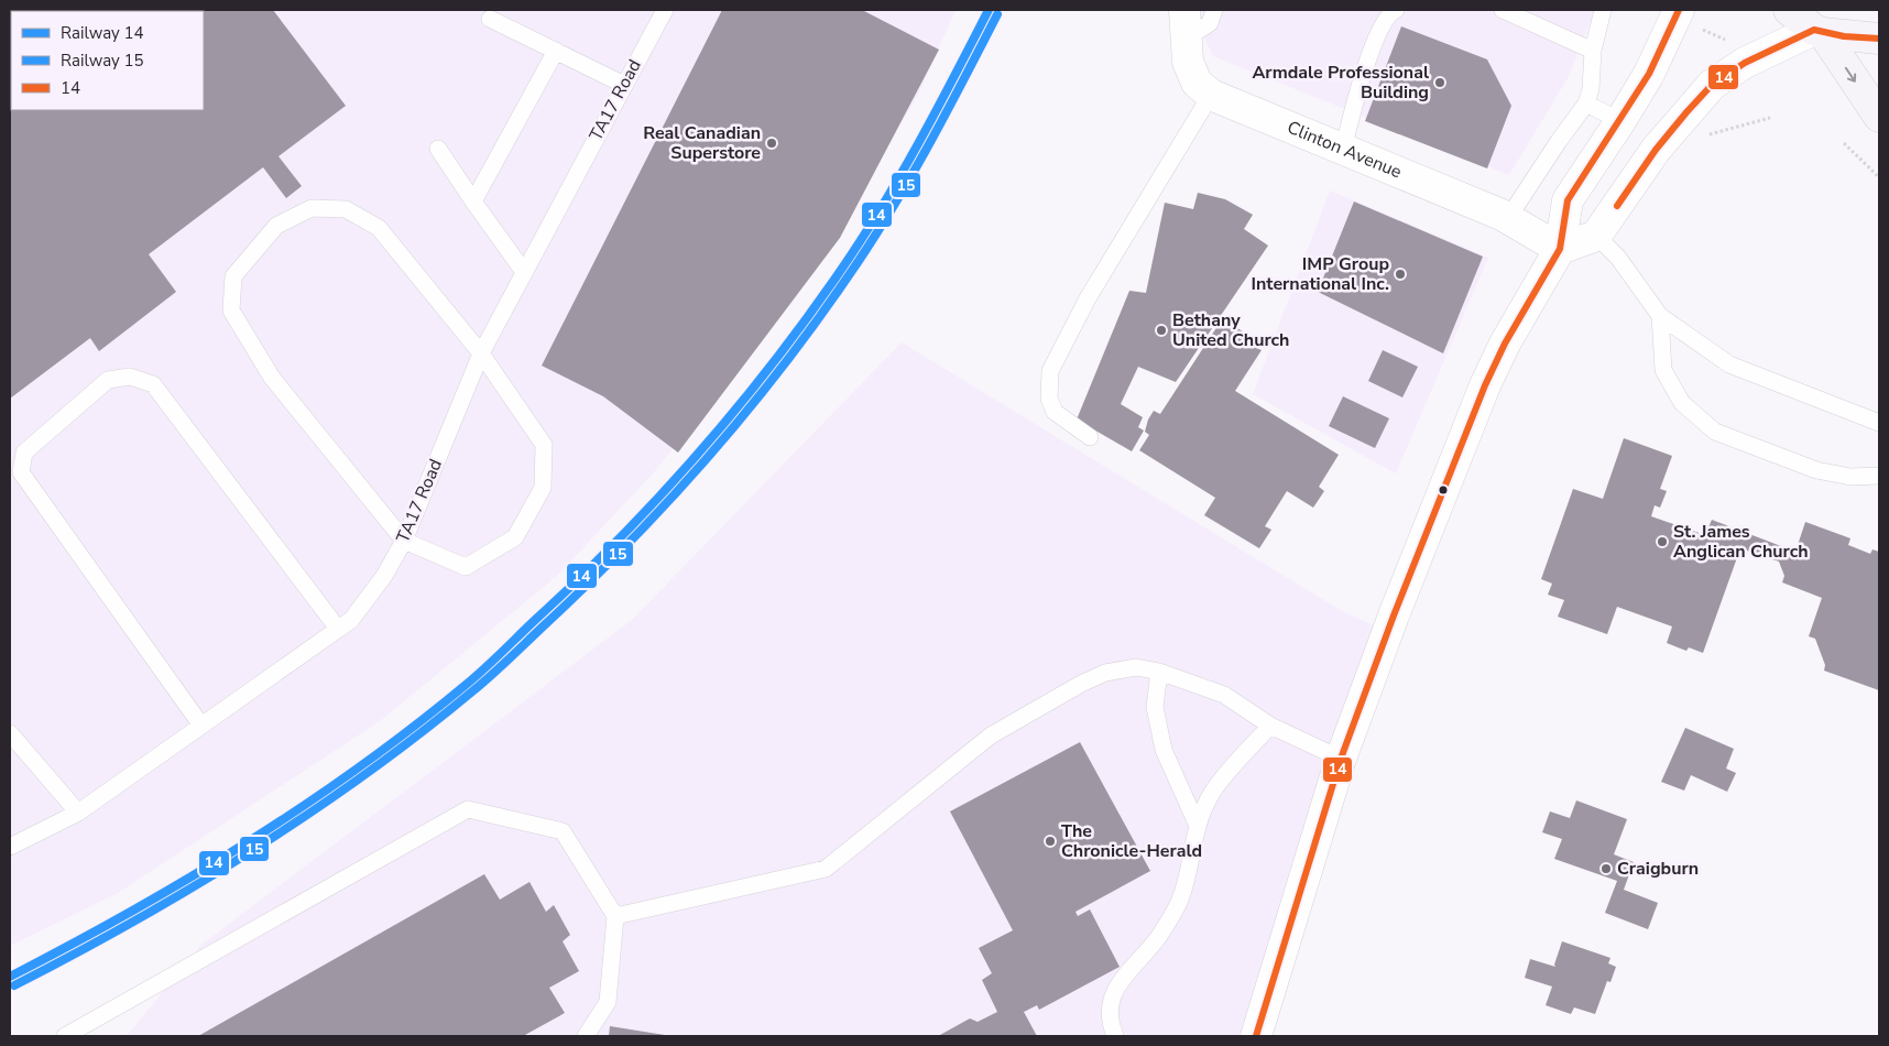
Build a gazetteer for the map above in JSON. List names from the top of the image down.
{
  "streets": {
    "main road": ["Clinton Avenue"],
    "lane": ["TA17 Road"]
  },
  "places": [
    "Armdale Professional Building",
    "Real Canadian Superstore",
    "IMP Group International Inc.",
    "Bethany United Church",
    "St. James Anglican Church",
    "The Chronicle-Herald",
    "Craigburn"
  ],
  "lines": ["rail line 14", "transit line 14", "rail line 15"],
  "legend": ["Railway 14", "Railway 15", "14"]
}
